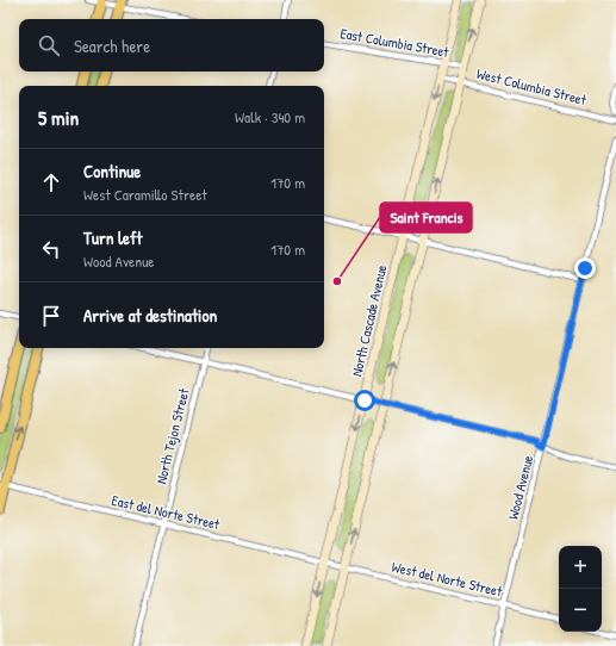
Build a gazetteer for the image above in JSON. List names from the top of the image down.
{
  "streets": {
    "main road": ["North Cascade Avenue"],
    "street": [
      "East Columbia Street",
      "West Columbia Street",
      "North Tejon Street",
      "Wood Avenue",
      "East del Norte Street",
      "West del Norte Street"
    ]
  },
  "crossings": [
    ["East Columbia Street", "North Cascade Avenue"],
    ["West Columbia Street", "North Cascade Avenue"],
    ["North Cascade Avenue", "East del Norte Street"],
    ["North Cascade Avenue", "West del Norte Street"],
    ["North Tejon Street", "East del Norte Street"],
    ["Wood Avenue", "West del Norte Street"],
    ["East del Norte Street", "West del Norte Street"]
  ],
  "places": ["Saint Francis"],
  "page": {
    "search": "Search here",
    "heading": ["5 min", "Walk · 340 m"],
    "list": [
      ["Continue", "West Caramillo Street", "170 m"],
      ["Turn left", "Wood Avenue", "170 m"],
      "Arrive at destination"
    ],
    "map_buttons": ["+", "−"]
  }
}
